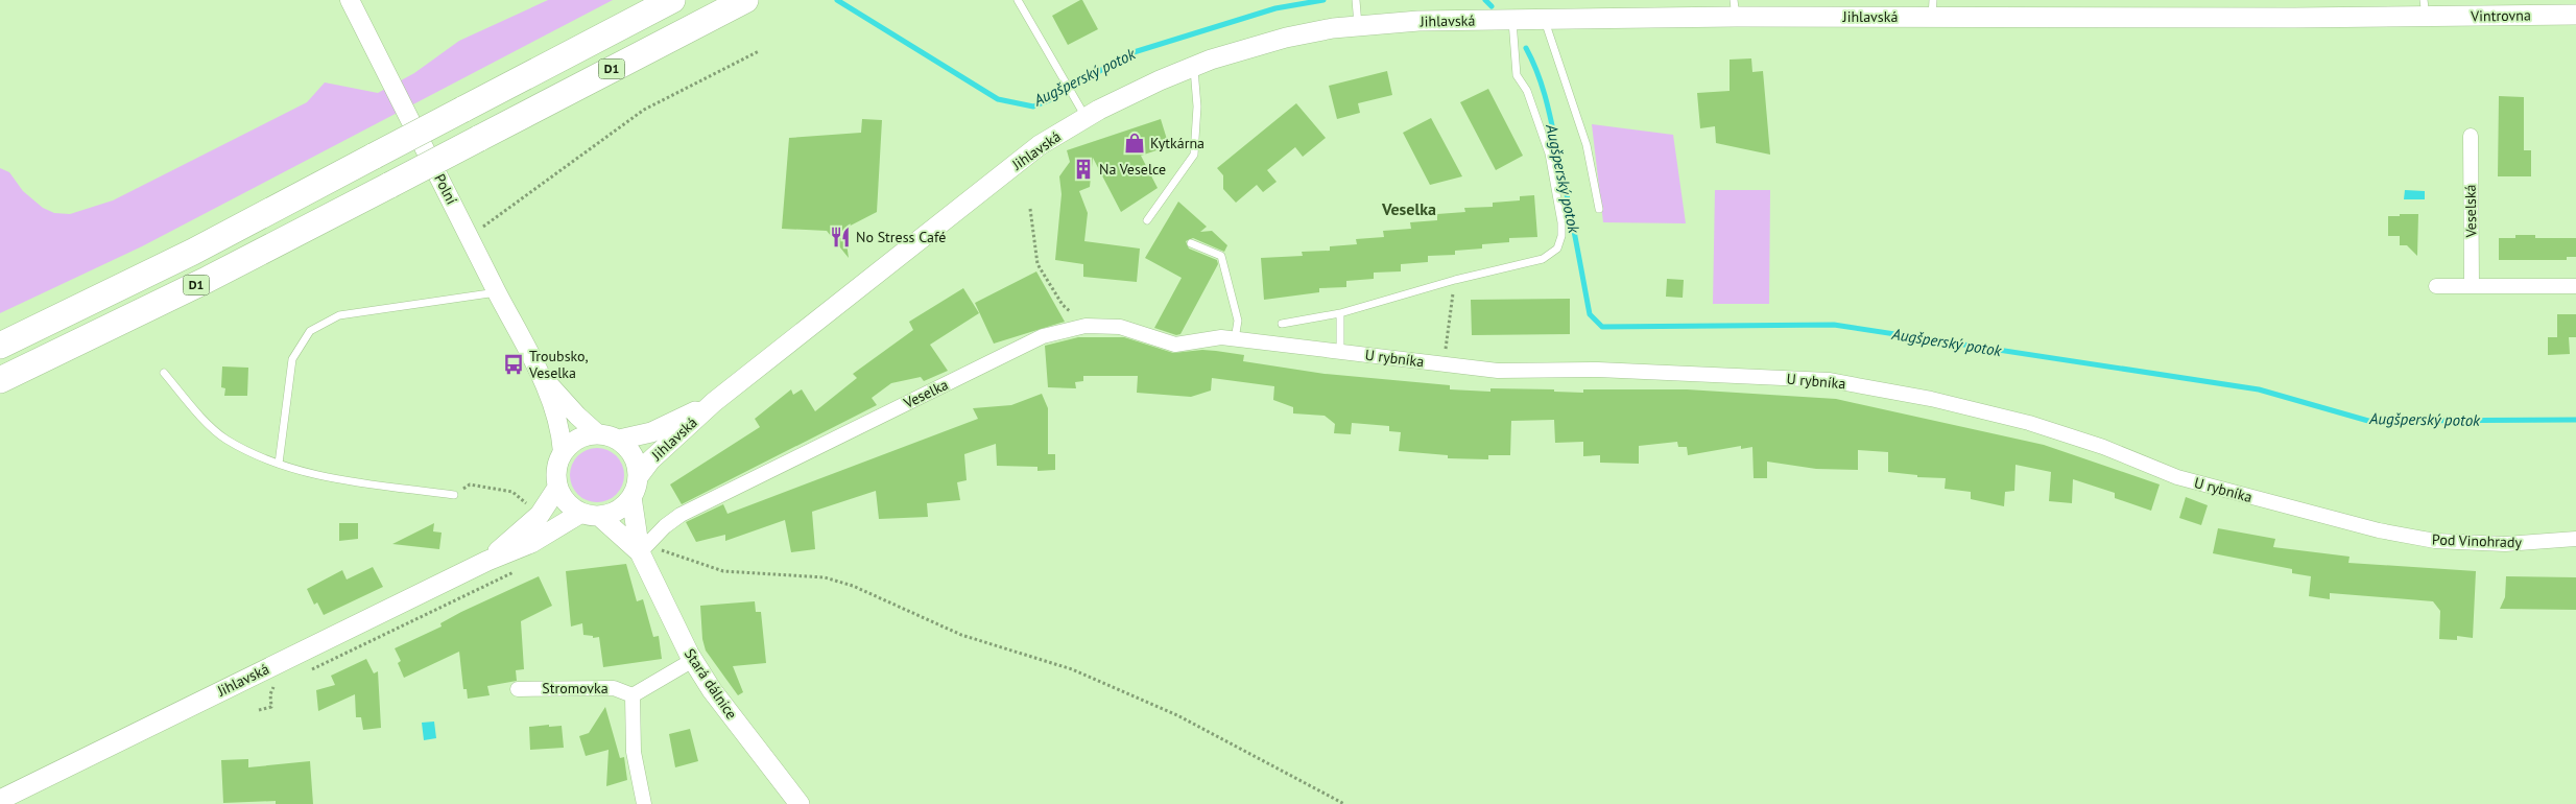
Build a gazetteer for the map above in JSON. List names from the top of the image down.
{
  "streets": {
    "highway": ["D1"],
    "main road": ["Vintrovna", "Jihlavská", "Stará dálnice"],
    "street": [
      "Polní",
      "Veselská",
      "U rybníka",
      "Veselka",
      "Pod Vinohrady",
      "Stromovka"
    ]
  },
  "crossings": [
    ["Vintrovna", "Jihlavská"],
    ["Jihlavská", "Polní"],
    ["Jihlavská", "Stará dálnice"],
    ["Polní", "Stará dálnice"],
    ["U rybníka", "Veselka"],
    ["U rybníka", "Pod Vinohrady"],
    ["Veselka", "Stará dálnice"]
  ],
  "districts": ["Veselka"],
  "water": ["Augšperský potok"],
  "places": {
    "shop": ["Kytkárna"],
    "building": ["Na Veselce"],
    "restaurant": ["No Stress Café"],
    "bus stop": ["Troubsko, Veselka"]
  }
}
